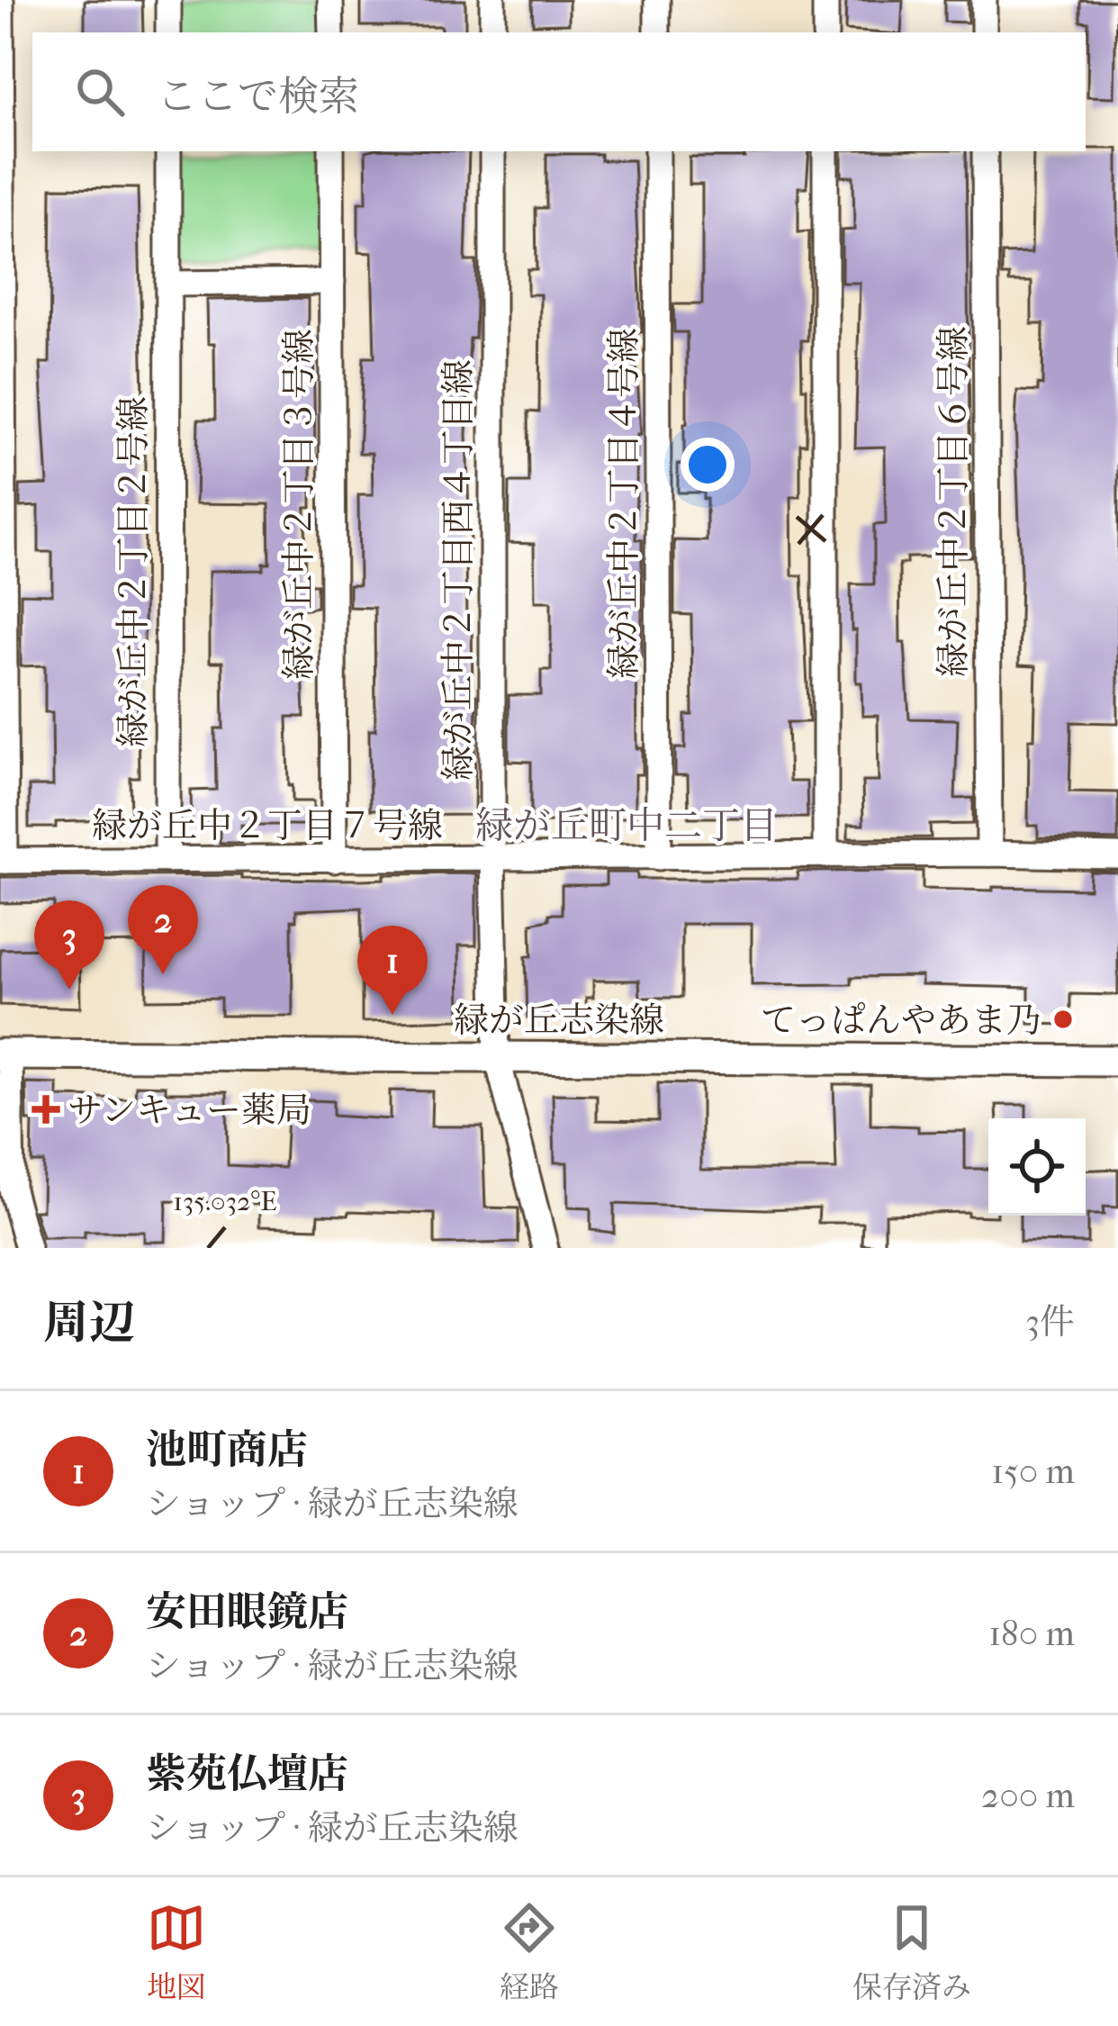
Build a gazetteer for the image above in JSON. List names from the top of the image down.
{
  "streets": {
    "street": [
      "緑が丘中２丁目６号線",
      "緑が丘中２丁目４号線",
      "緑が丘中２丁目３号線",
      "緑が丘中２丁目西４丁目線",
      "緑が丘中２丁目２号線",
      "緑が丘中２丁目７号線",
      "緑が丘志染線"
    ]
  },
  "crossings": [
    ["緑が丘中２丁目６号線", "緑が丘中２丁目７号線"],
    ["緑が丘中２丁目４号線", "緑が丘中２丁目７号線"],
    ["緑が丘中２丁目３号線", "緑が丘中２丁目７号線"],
    ["緑が丘中２丁目西４丁目線", "緑が丘中２丁目７号線"],
    ["緑が丘中２丁目西４丁目線", "緑が丘志染線"],
    ["緑が丘中２丁目２号線", "緑が丘中２丁目７号線"]
  ],
  "districts": ["緑が丘町中二丁目"],
  "places": {
    "other": ["てっぱんやあま乃"],
    "health": ["サンキュー薬局"]
  },
  "page": {
    "search": "ここで検索",
    "pins": ["2", "3", "1"],
    "heading": ["周辺", "3件"],
    "list": [
      {
        "mark": "1",
        "name": "池町商店",
        "note": "ショップ · 緑が丘志染線",
        "value": "150 m"
      },
      {
        "mark": "2",
        "name": "安田眼鏡店",
        "note": "ショップ · 緑が丘志染線",
        "value": "180 m"
      },
      {
        "mark": "3",
        "name": "紫苑仏壇店",
        "note": "ショップ · 緑が丘志染線",
        "value": "200 m"
      }
    ],
    "nav": ["地図", "経路", "保存済み"]
  },
  "coordinates": ["135.032°E"]
}
